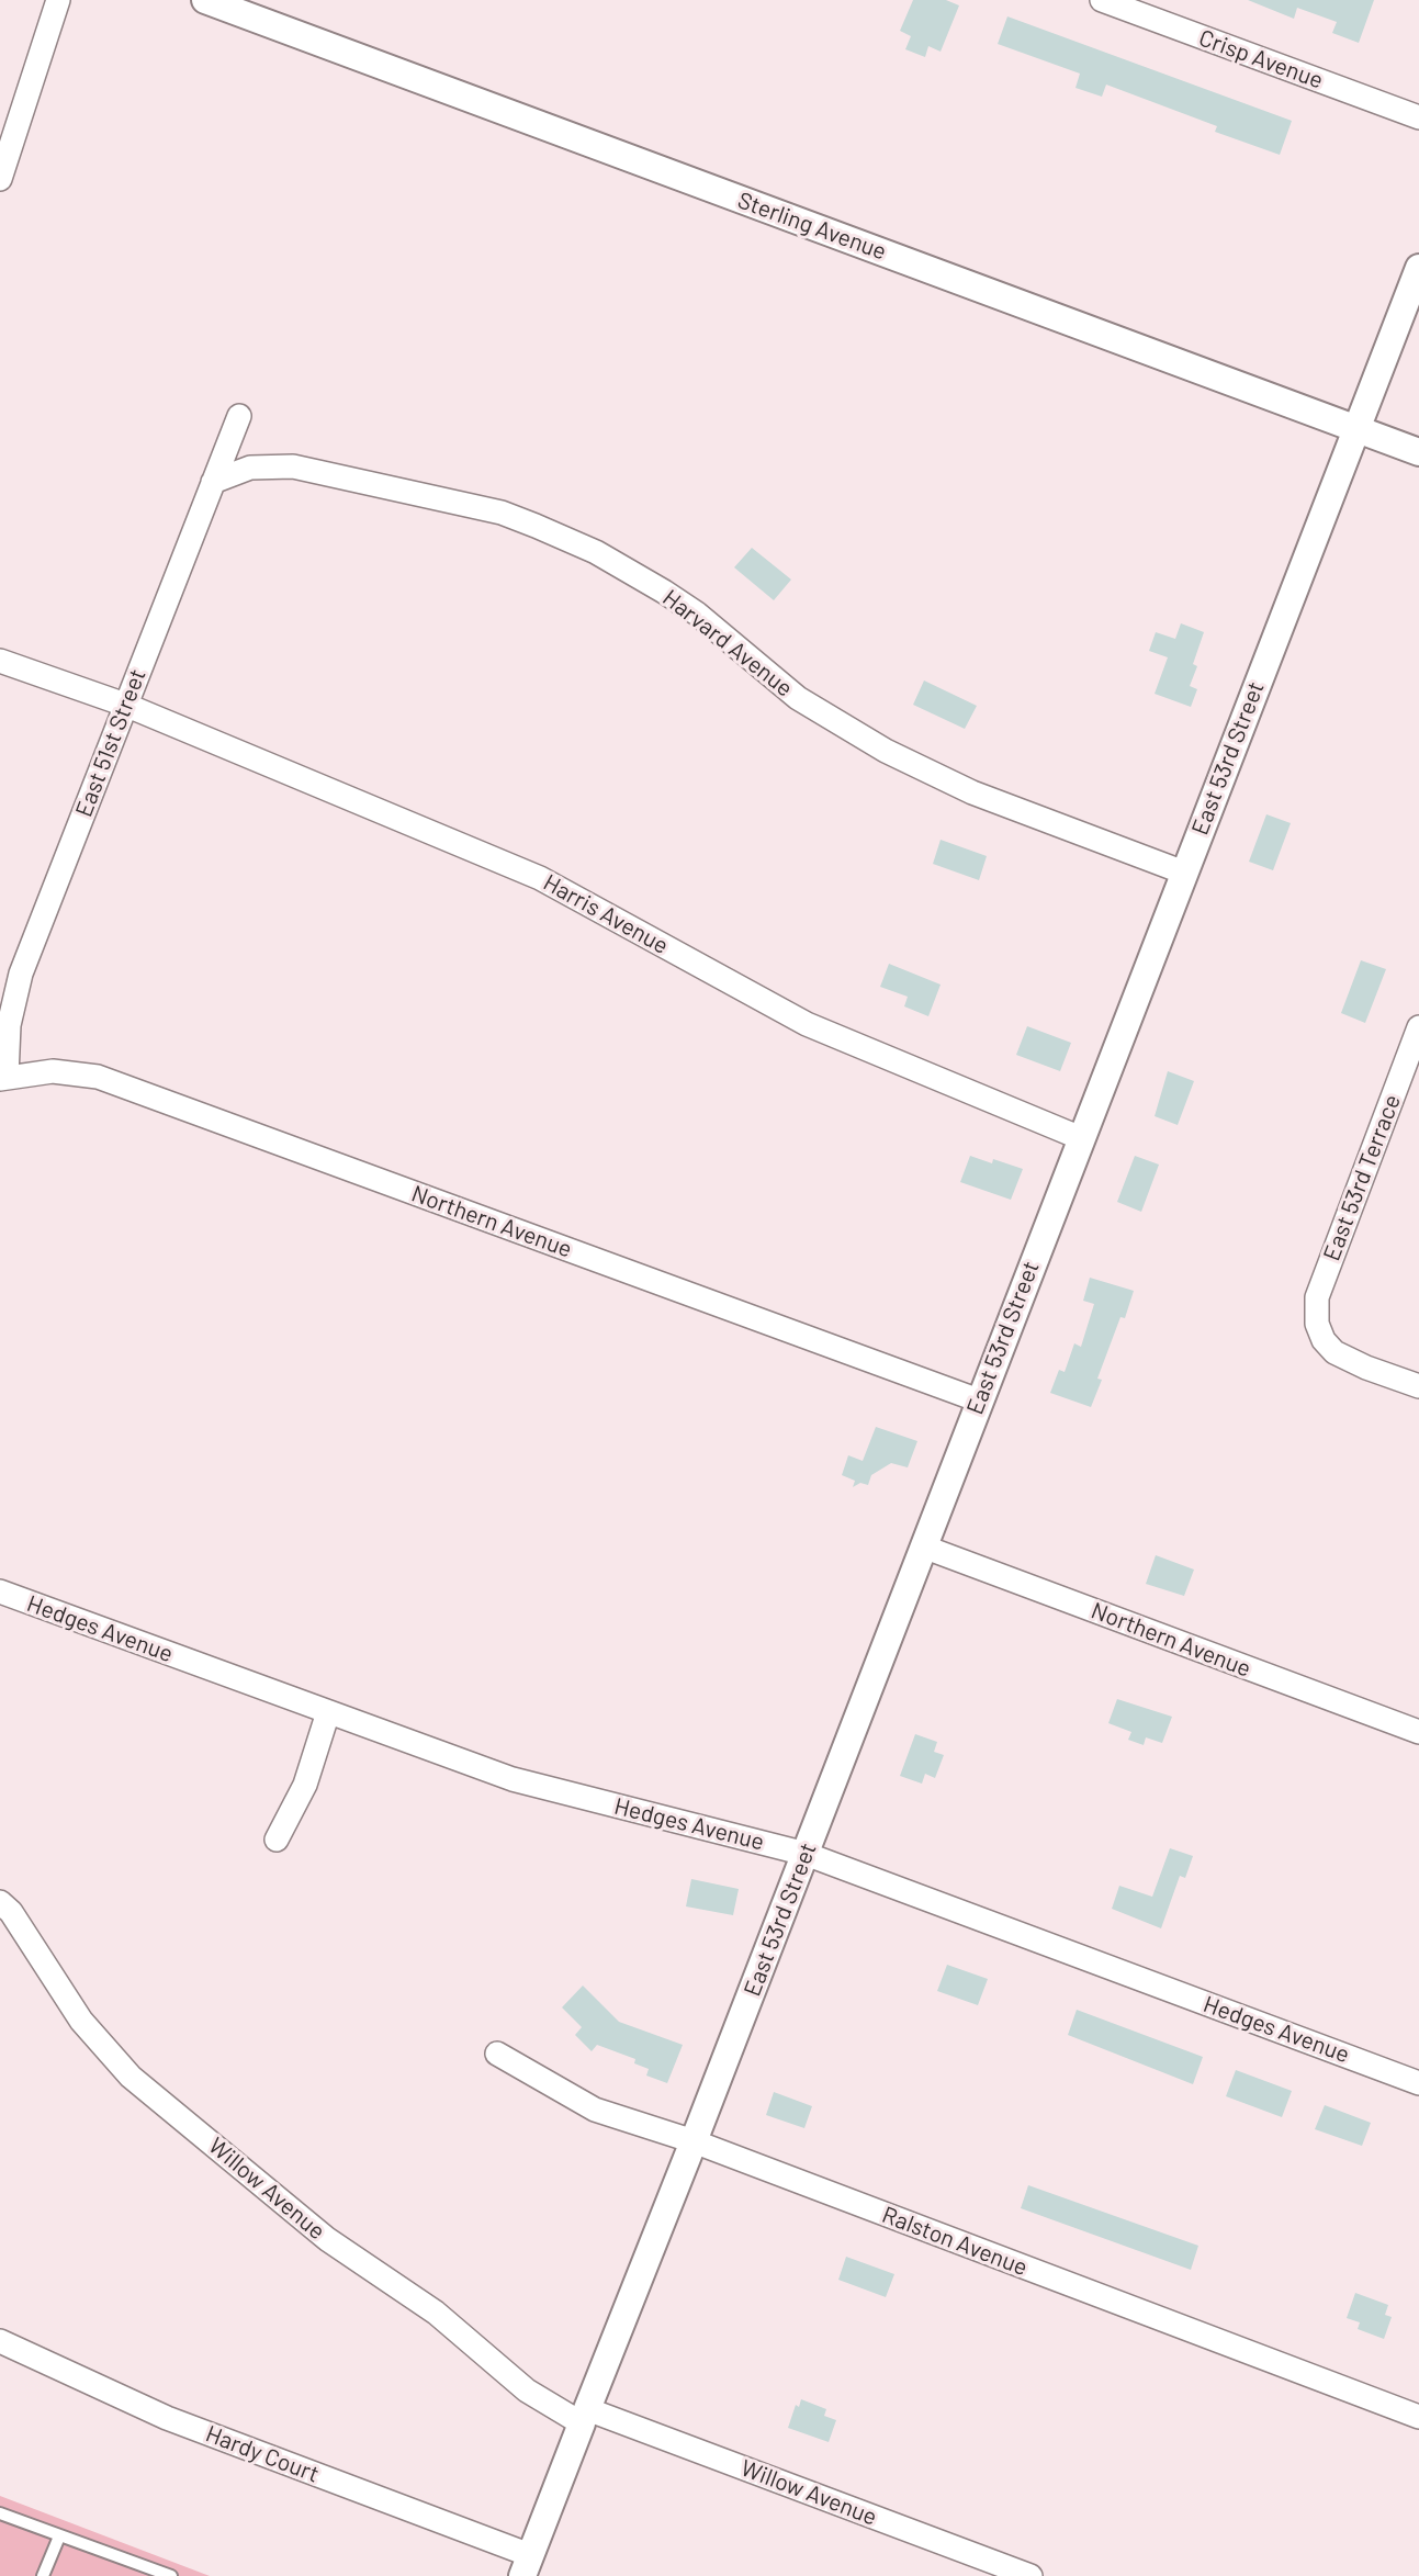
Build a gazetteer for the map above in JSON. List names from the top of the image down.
{
  "streets": {
    "street": [
      "Crisp Avenue",
      "Sterling Avenue",
      "Harvard Avenue",
      "East 51st Street",
      "East 53rd Street",
      "Harris Avenue",
      "East 53rd Terrace",
      "Northern Avenue",
      "Hedges Avenue",
      "Willow Avenue",
      "Ralston Avenue",
      "Hardy Court"
    ]
  },
  "crossings": [
    ["Sterling Avenue", "East 53rd Street"],
    ["Harvard Avenue", "East 51st Street"],
    ["Harvard Avenue", "East 53rd Street"],
    ["East 51st Street", "Harris Avenue"],
    ["East 51st Street", "Northern Avenue"],
    ["East 53rd Street", "Harris Avenue"],
    ["East 53rd Street", "Northern Avenue"],
    ["East 53rd Street", "Hedges Avenue"],
    ["East 53rd Street", "Willow Avenue"],
    ["East 53rd Street", "Ralston Avenue"],
    ["East 53rd Street", "Hardy Court"]
  ]
}
